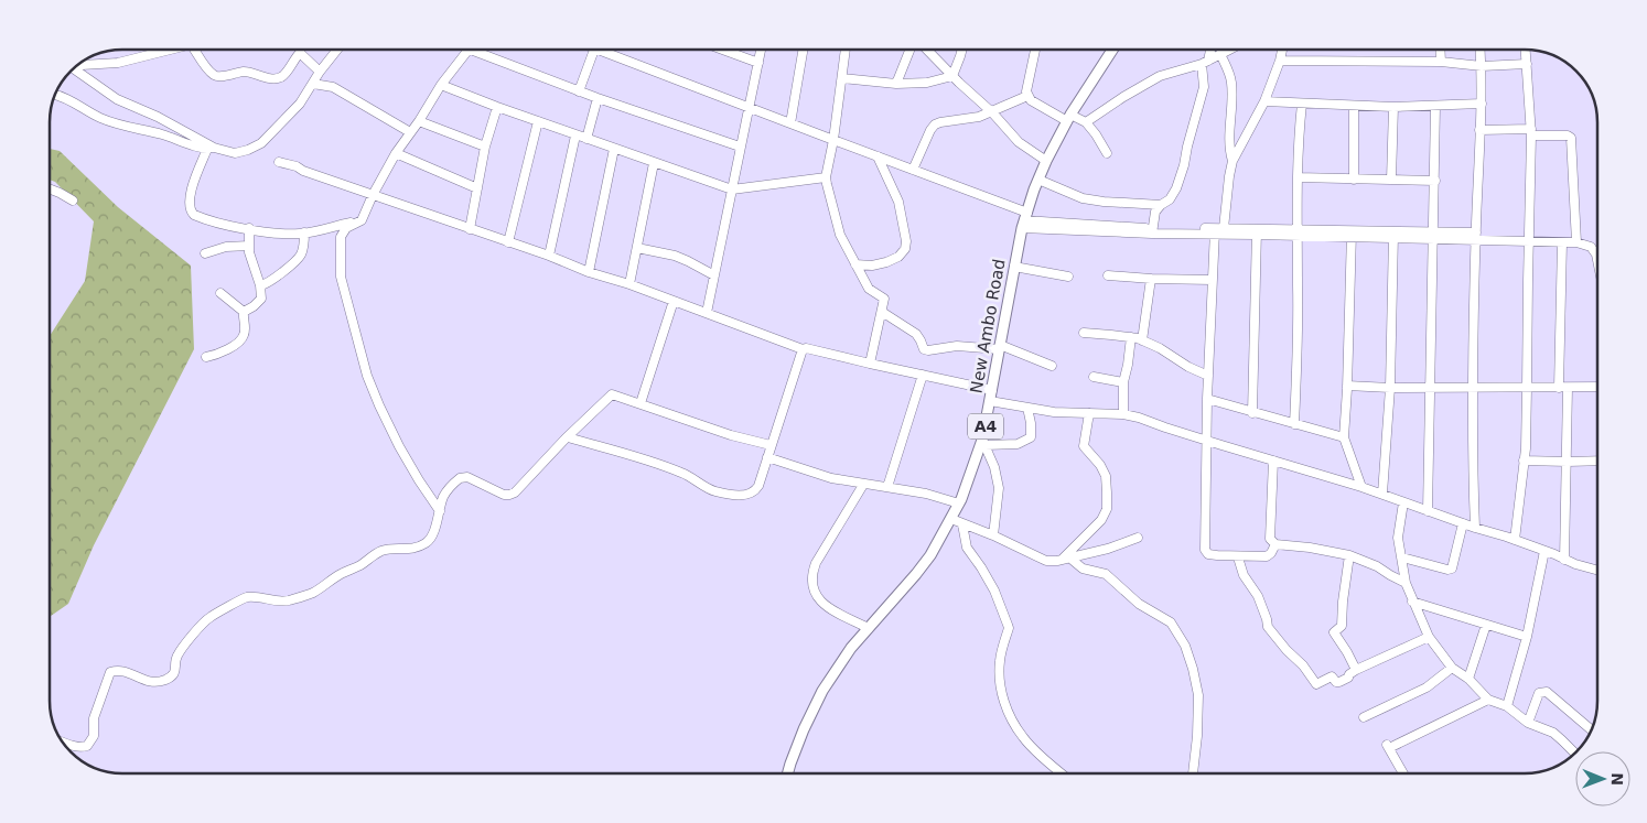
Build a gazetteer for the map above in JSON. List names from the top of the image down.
{
  "streets": {
    "main road": ["New Ambo Road", "A4"]
  },
  "north": "right"
}
